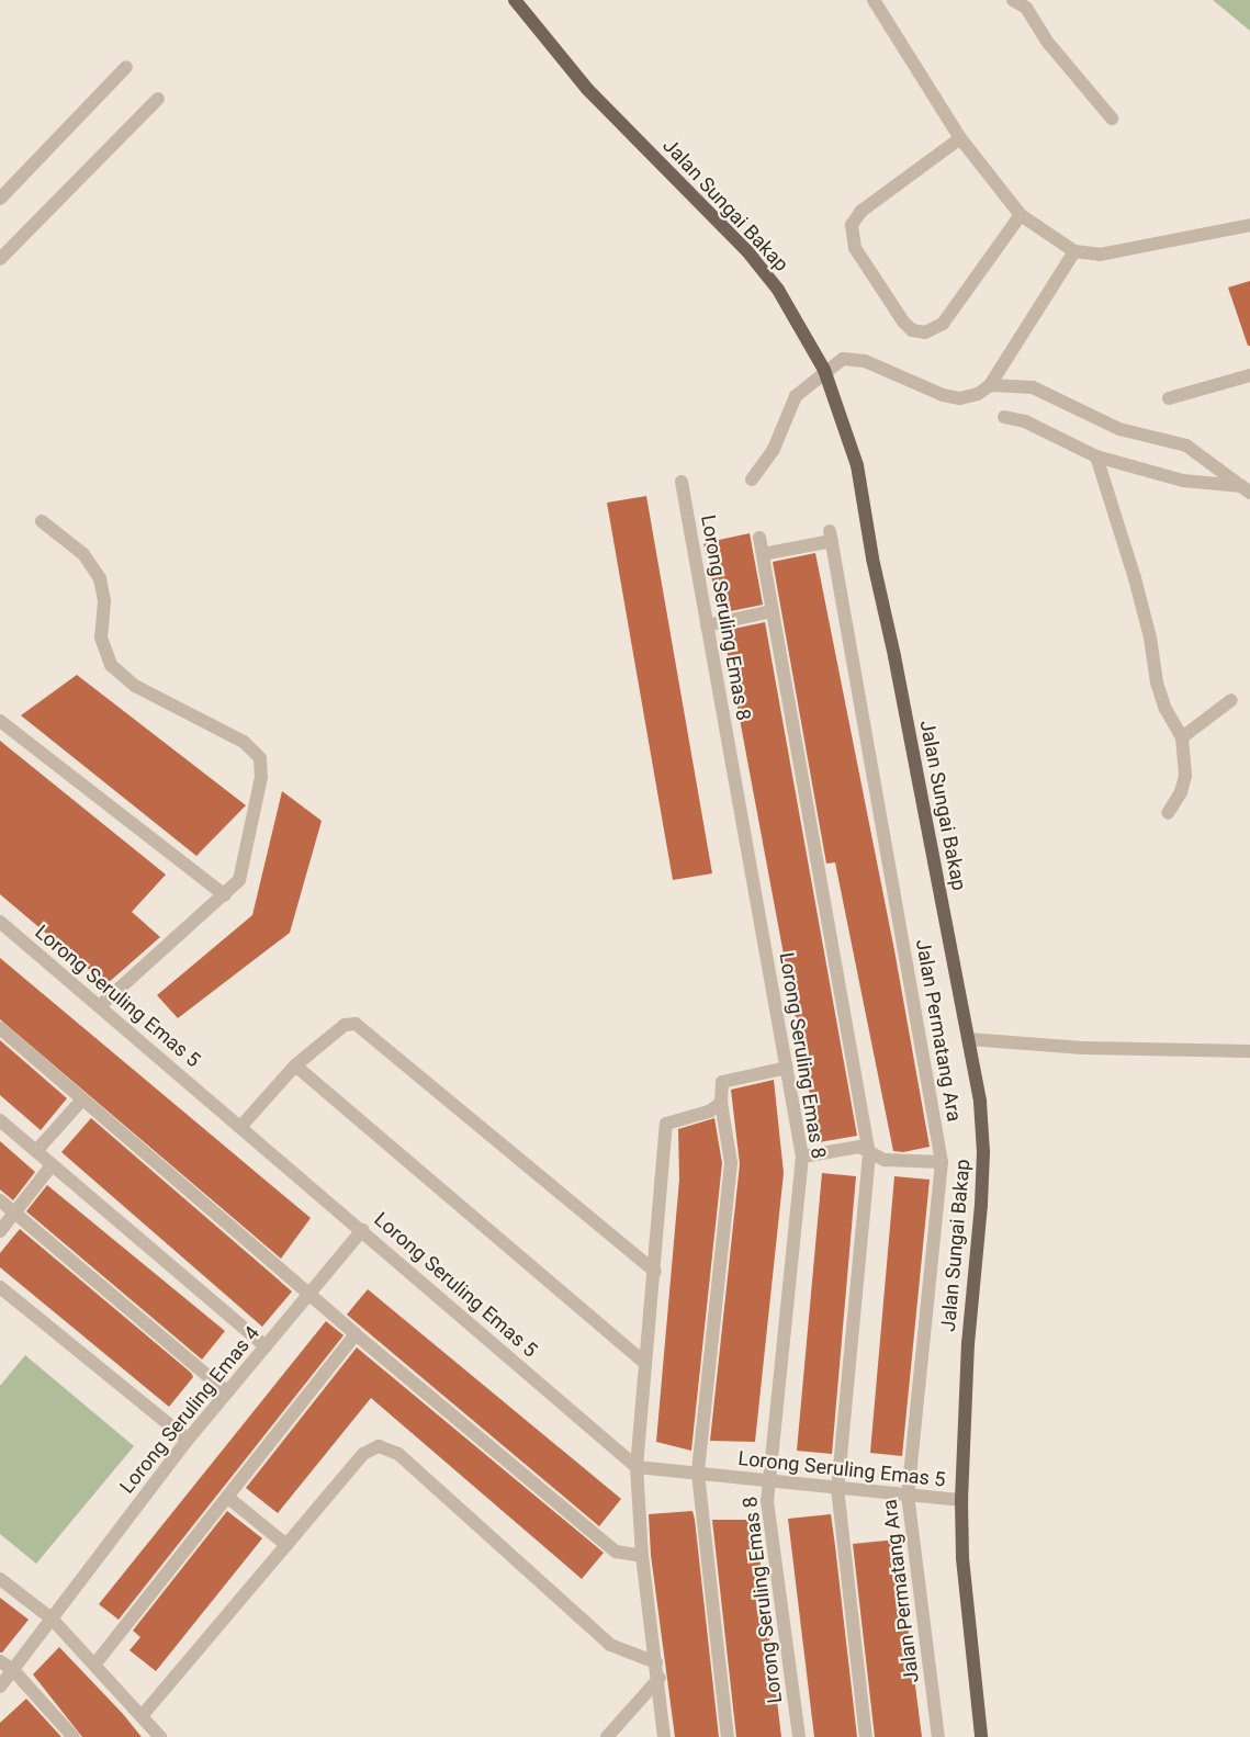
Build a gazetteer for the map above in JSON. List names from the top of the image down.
{
  "streets": {
    "main road": ["Jalan Sungai Bakap"],
    "street": [
      "Lorong Seruling Emas 8",
      "Lorong Seruling Emas 5",
      "Jalan Permatang Ara",
      "Lorong Seruling Emas 4"
    ]
  },
  "crossings": [
    ["Jalan Sungai Bakap", "Lorong Seruling Emas 5"],
    ["Lorong Seruling Emas 8", "Lorong Seruling Emas 5"],
    ["Lorong Seruling Emas 5", "Jalan Permatang Ara"],
    ["Lorong Seruling Emas 5", "Lorong Seruling Emas 4"]
  ]
}
